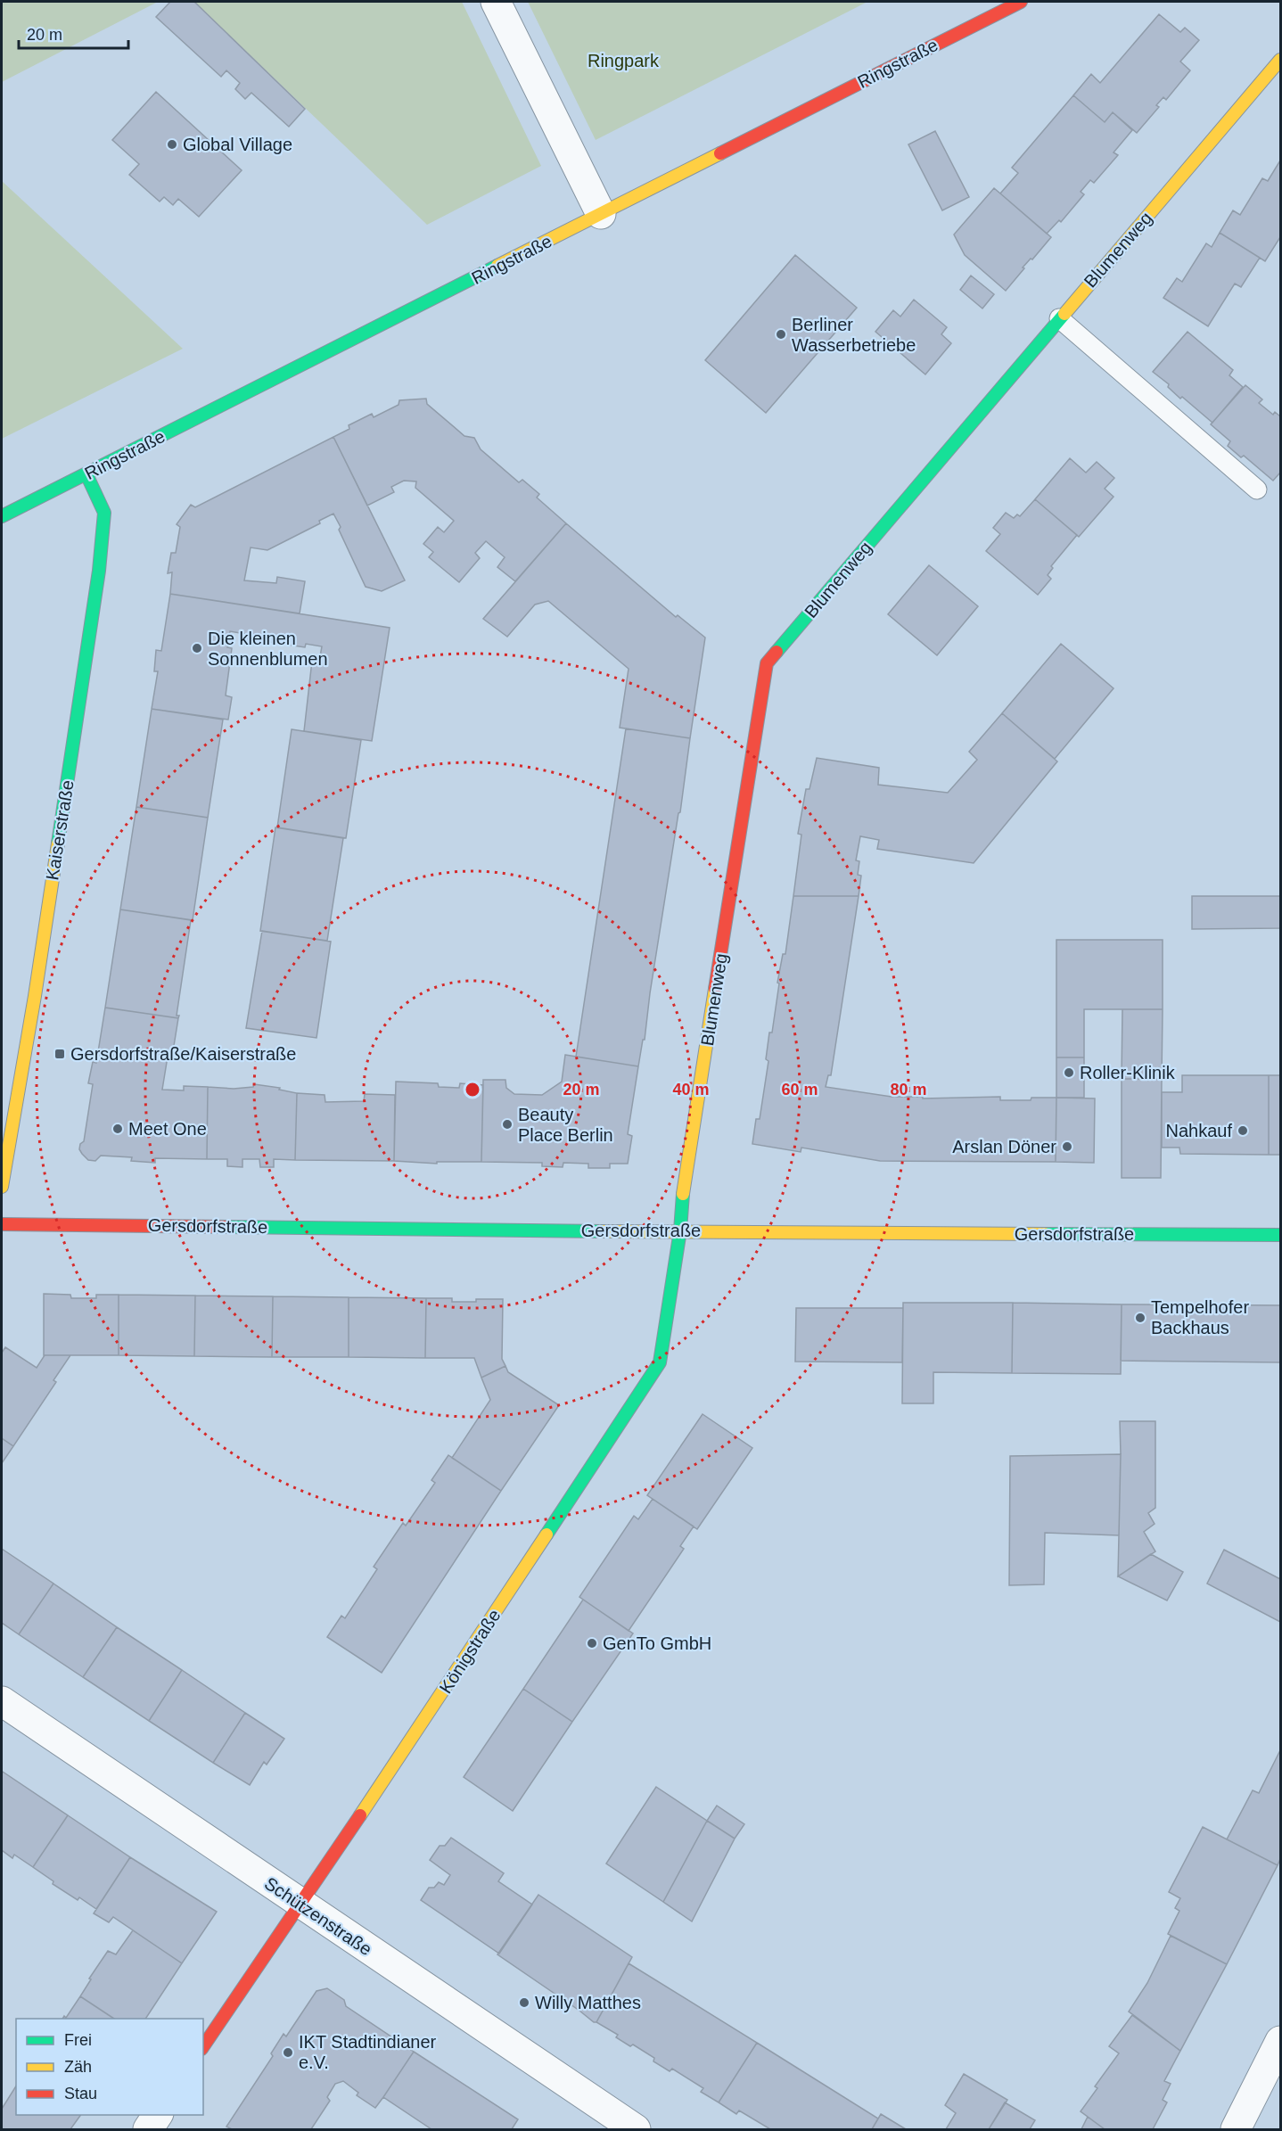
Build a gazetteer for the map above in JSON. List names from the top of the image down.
{
  "streets": {
    "street": [
      "Ringstraße",
      "Blumenweg",
      "Kaiserstraße",
      "Gersdorfstraße",
      "Königstraße",
      "Schützenstraße"
    ]
  },
  "crossings": [
    ["Ringstraße", "Kaiserstraße"],
    ["Blumenweg", "Gersdorfstraße"],
    ["Blumenweg", "Königstraße"],
    ["Gersdorfstraße", "Königstraße"],
    ["Königstraße", "Schützenstraße"]
  ],
  "parks": ["Ringpark"],
  "places": {
    "other": [
      "Global Village",
      "Berliner Wasserbetriebe",
      "Die kleinen Sonnenblumen",
      "Roller-Klinik",
      "Beauty Place Berlin",
      "Meet One",
      "Nahkauf",
      "Arslan Döner",
      "Tempelhofer Backhaus",
      "GenTo GmbH",
      "Willy Matthes",
      "IKT Stadtindianer e.V."
    ],
    "transit": ["Gersdorfstraße/Kaiserstraße"]
  },
  "legend": ["Frei", "Zäh", "Stau"],
  "scale_bar": "20 m",
  "rings": [
    "20 m",
    "40 m",
    "60 m",
    "80 m"
  ]
}
